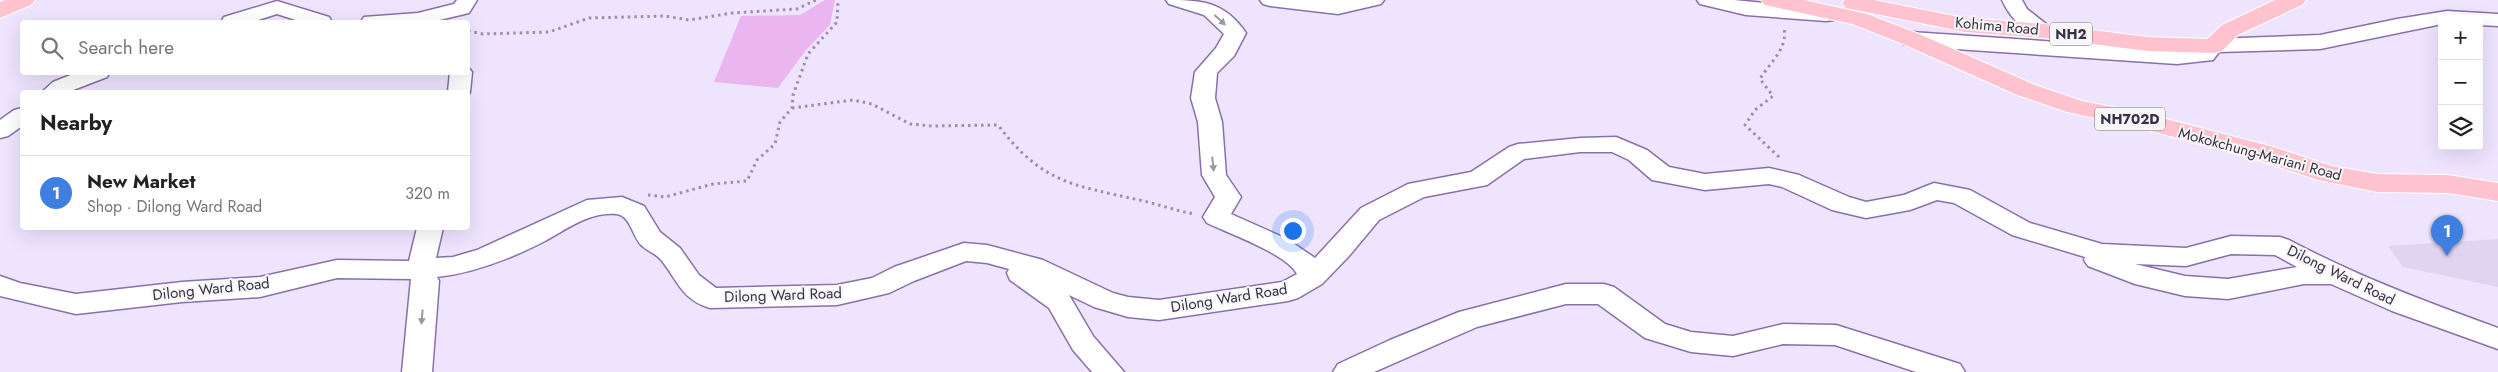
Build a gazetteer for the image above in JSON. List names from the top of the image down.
{
  "streets": {
    "highway": [
      "Kohima Road",
      "NH2",
      "NH702D",
      "Mokokchung-Mariani Road"
    ],
    "street": ["Dilong Ward Road"]
  },
  "page": {
    "map_buttons": ["+", "−"],
    "search": "Search here",
    "heading": "Nearby",
    "list": [
      {
        "mark": "1",
        "name": "New Market",
        "note": "Shop · Dilong Ward Road",
        "value": "320 m"
      }
    ],
    "pins": "1"
  }
}
